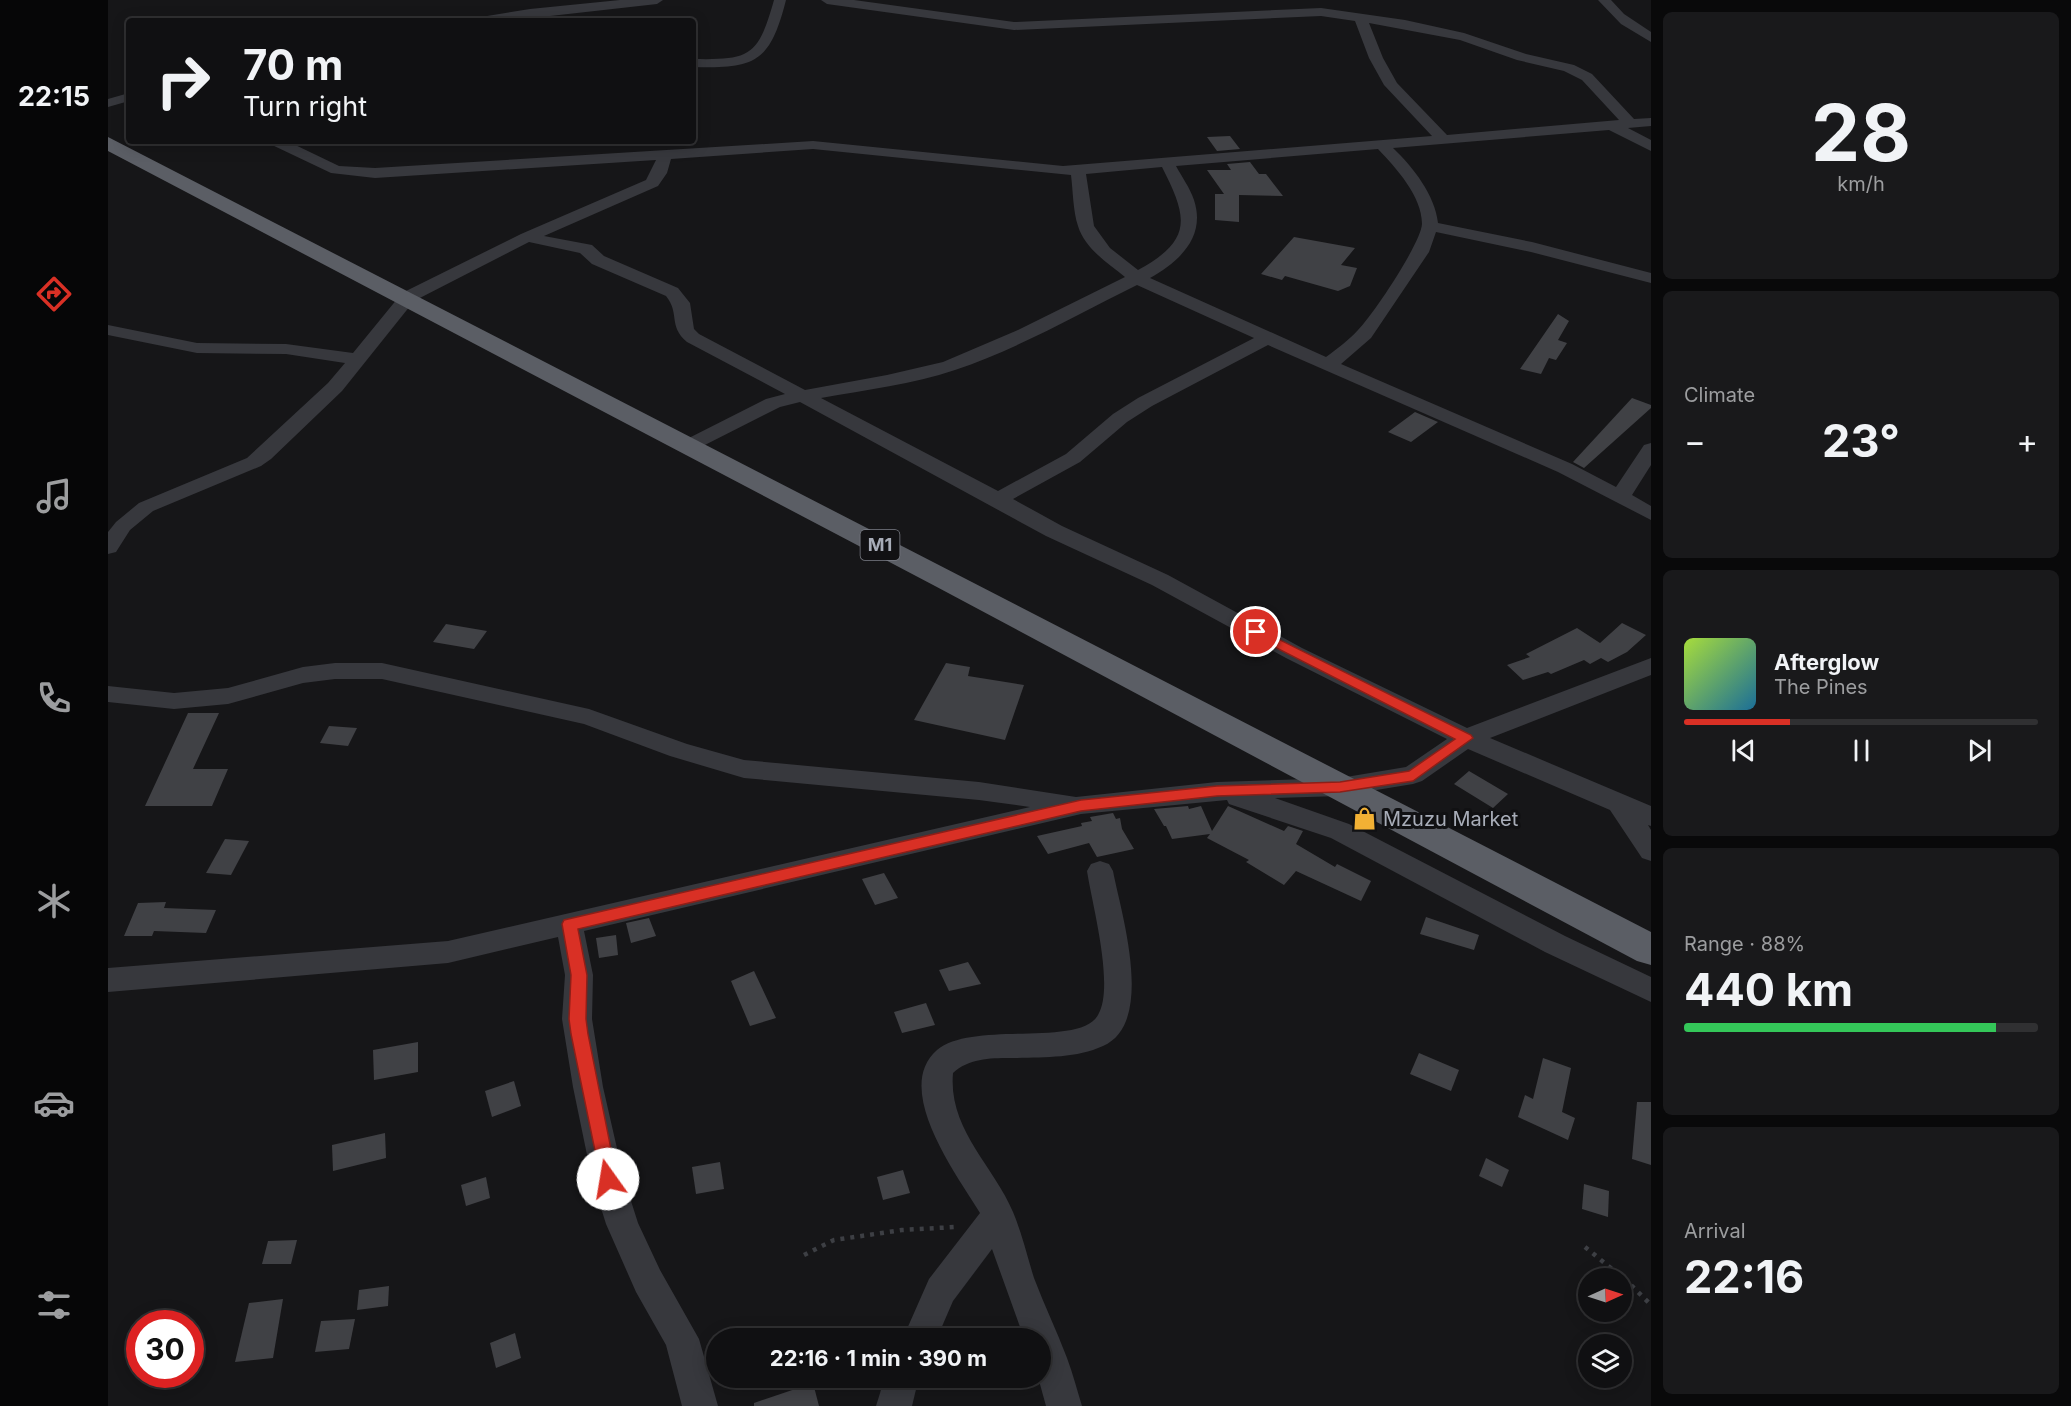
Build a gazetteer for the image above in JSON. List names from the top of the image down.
{
  "streets": {
    "highway": ["M1"]
  },
  "places": {
    "shop": ["Mzuzu Market"]
  },
  "north": "right",
  "page": {
    "tabs": "22:15",
    "tile": [
      ["28", "km/h"],
      "Climate",
      ["Range · 88%", "440 km"],
      ["Arrival", "22:16"]
    ],
    "turn": ["70 m", "Turn right"],
    "heat": ["−", "23°", "+"],
    "song": ["Afterglow", "The Pines"],
    "limit": "30",
    "trip": "22:16 · 1 min · 390 m"
  }
}
